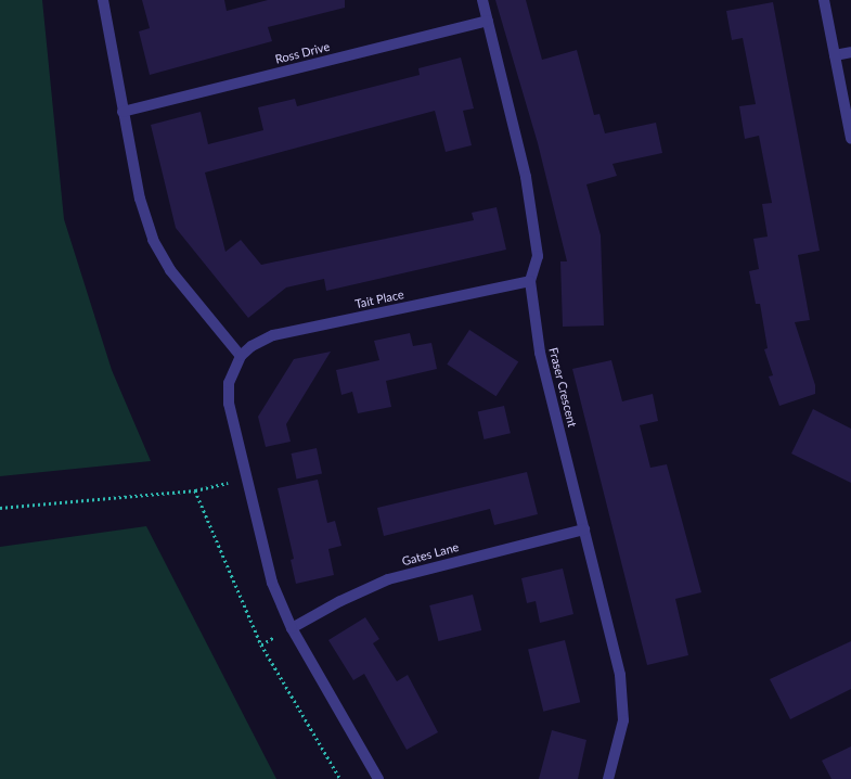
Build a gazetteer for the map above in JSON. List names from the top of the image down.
{
  "streets": {
    "street": [
      "Ross Drive",
      "Tait Place",
      "Fraser Crescent",
      "Gates Lane"
    ]
  },
  "crossings": [
    ["Ross Drive", "Fraser Crescent"],
    ["Tait Place", "Fraser Crescent"],
    ["Fraser Crescent", "Gates Lane"]
  ]
}
